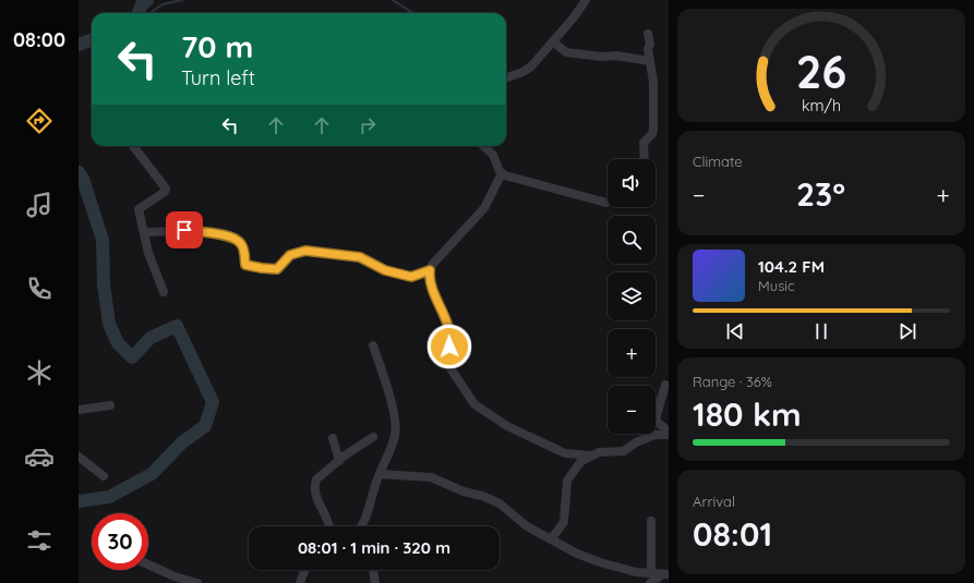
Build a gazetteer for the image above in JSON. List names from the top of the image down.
{
  "page": {
    "tabs": "08:00",
    "turn": ["70 m", "Turn left"],
    "tile": [
      "Climate",
      ["Range · 36%", "180 km"],
      ["Arrival", "08:01"]
    ],
    "map_buttons": ["+", "−"],
    "heat": ["−", "23°", "+"],
    "song": ["104.2 FM", "Music"],
    "limit": "30",
    "trip": "08:01 · 1 min · 320 m",
    "gauge": ["26", "km/h"]
  }
}
